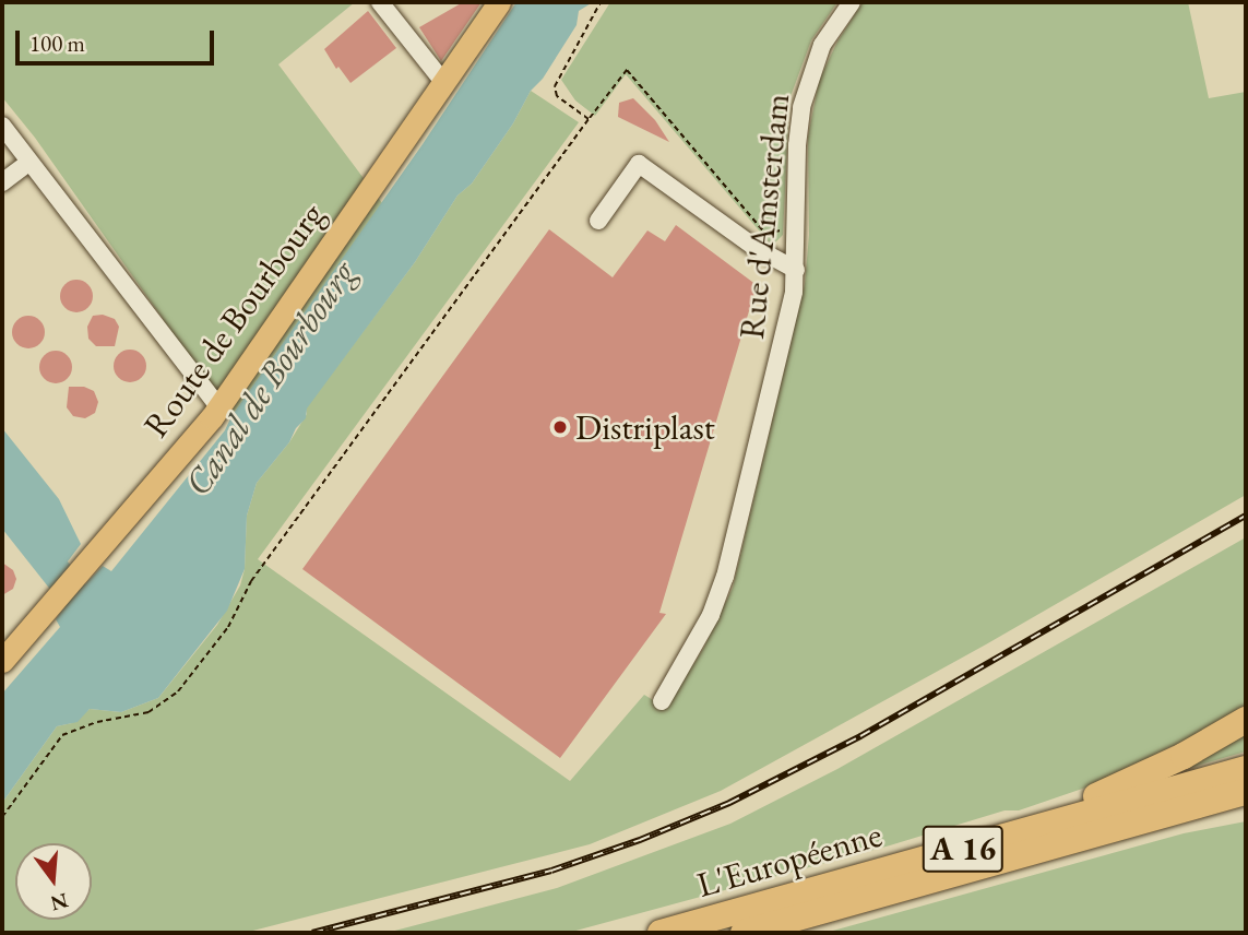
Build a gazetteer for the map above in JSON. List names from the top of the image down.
{
  "streets": {
    "highway": ["A 16", "L'Européenne"],
    "main road": ["Route de Bourbourg"],
    "street": ["Rue d'Amsterdam"]
  },
  "water": ["Canal de Bourbourg"],
  "places": ["Distriplast"],
  "scale_bar": "100 m",
  "north": "bottom"
}
